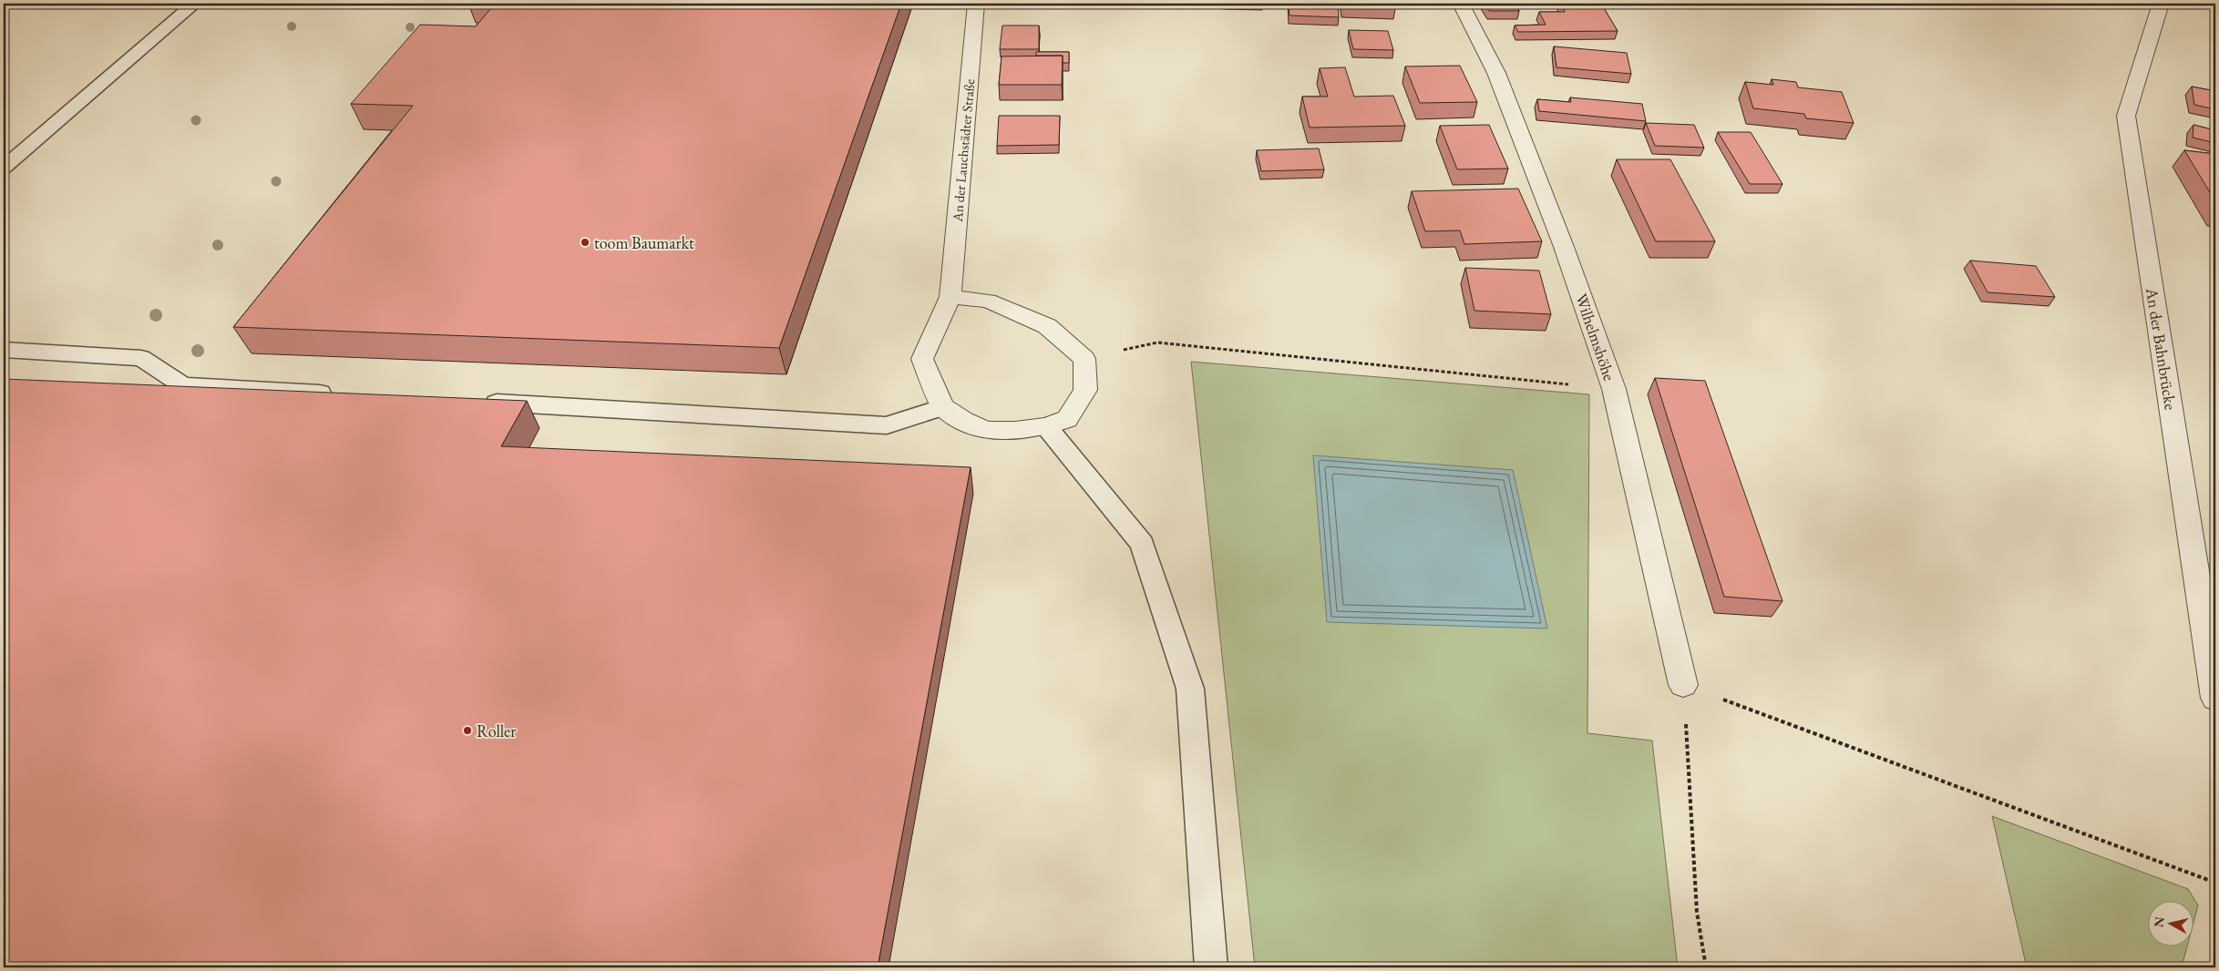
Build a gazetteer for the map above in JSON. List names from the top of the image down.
{
  "streets": {
    "street": ["An der Lauchstädter Straße", "Wilhelmshöhe", "An der Bahnbrücke"]
  },
  "places": ["toom Baumarkt", "Roller"],
  "north": "left"
}
